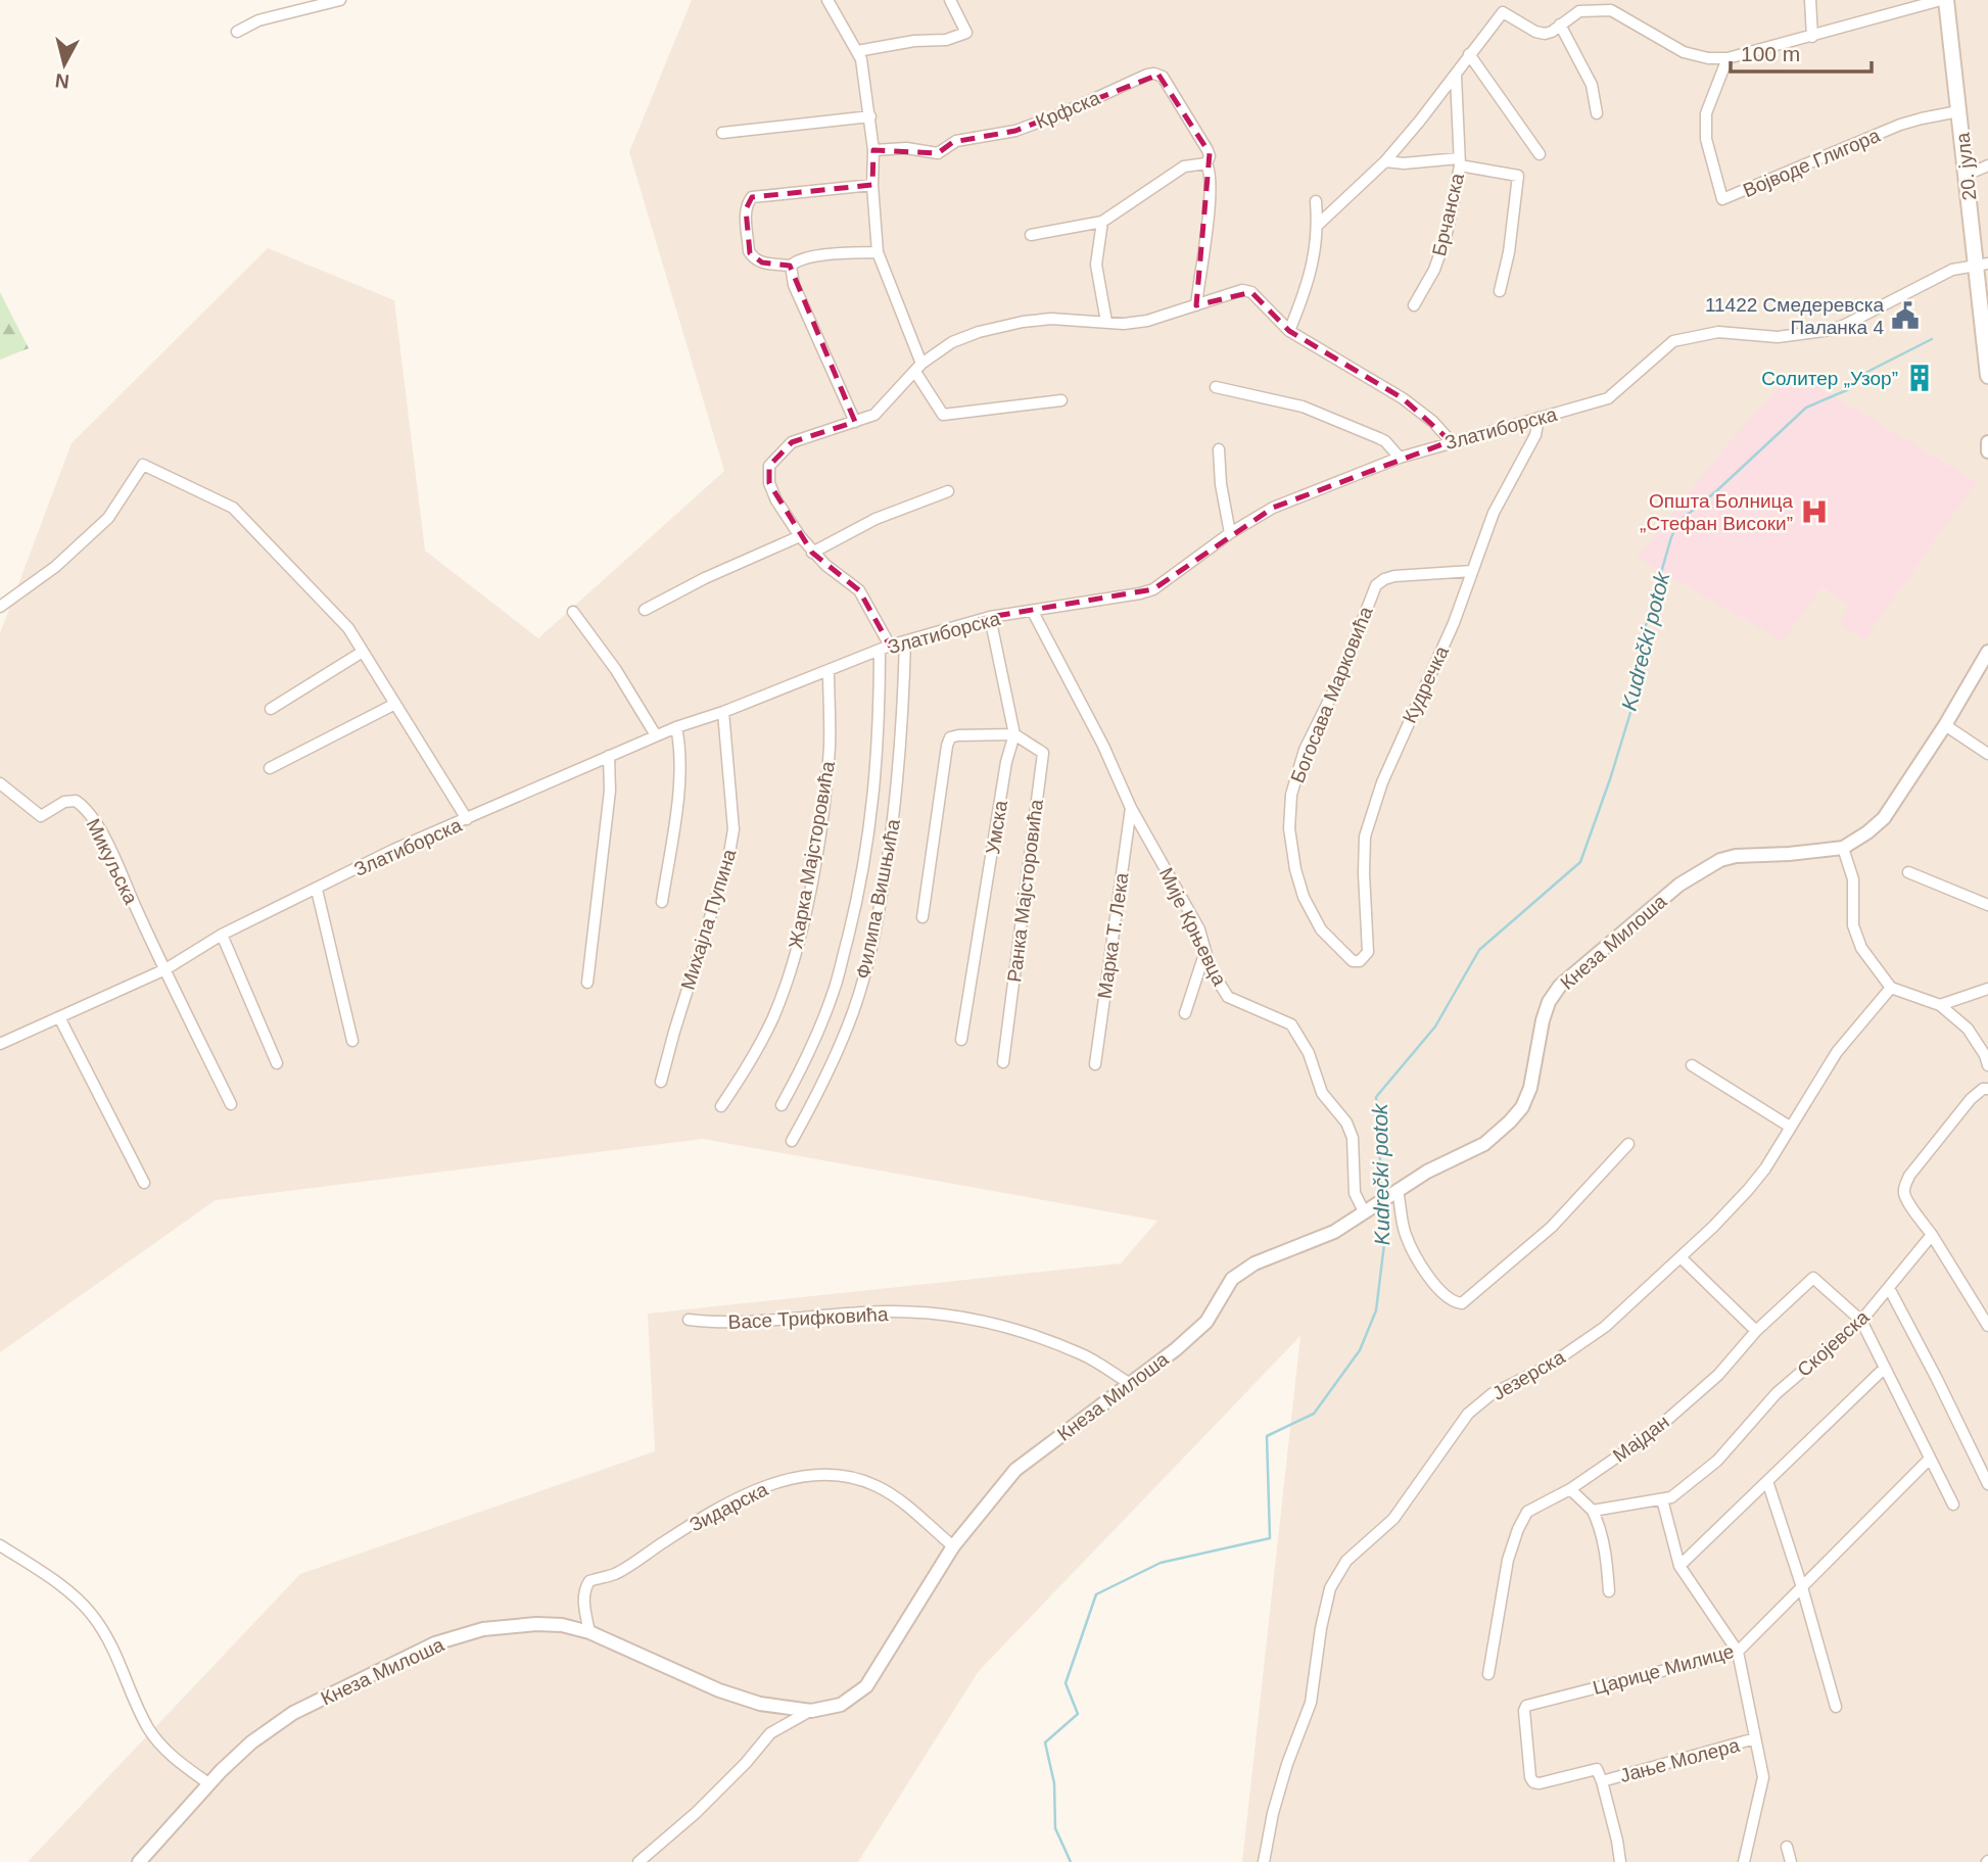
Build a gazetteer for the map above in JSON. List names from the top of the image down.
{
  "streets": {
    "main road": ["20. јула"],
    "street": [
      "Крфска",
      "Војводе Глигора",
      "Брчанска",
      "Златиборска",
      "Кудречка",
      "Богосава Марковића",
      "Умска",
      "Жарка Мајсторовића",
      "Микуљска",
      "Ранка Мајсторовића",
      "Филипа Вишњића",
      "Михајла Пупина",
      "Мије Крњевца",
      "Марка Т. Лека",
      "Кнеза Милоша",
      "Васе Трифковића",
      "Скојевска",
      "Језерска",
      "Мајдан",
      "Зидарска",
      "Царице Милице",
      "Јање Молера"
    ]
  },
  "crossings": [
    ["Војводе Глигора", "20. јула"],
    ["20. јула", "Златиборска"],
    ["Златиборска", "Кудречка"],
    ["Златиборска", "Умска"],
    ["Златиборска", "Жарка Мајсторовића"],
    ["Златиборска", "Микуљска"],
    ["Златиборска", "Филипа Вишњића"],
    ["Златиборска", "Михајла Пупина"],
    ["Златиборска", "Мије Крњевца"],
    ["Кудречка", "Богосава Марковића"],
    ["Умска", "Ранка Мајсторовића"],
    ["Мије Крњевца", "Марка Т. Лека"],
    ["Мије Крњевца", "Кнеза Милоша"],
    ["Кнеза Милоша", "Васе Трифковића"],
    ["Кнеза Милоша", "Зидарска"],
    ["Скојевска", "Мајдан"],
    ["Царице Милице", "Јање Молера"]
  ],
  "water": ["Kudrečki potok"],
  "places": {
    "public building": ["11422 Смедеревска Паланка 4"],
    "building": ["Солитер „Узор”"],
    "hospital": ["Општа Болница „Стефан Високи”"]
  },
  "scale_bar": "100 m",
  "north": "bottom"
}
